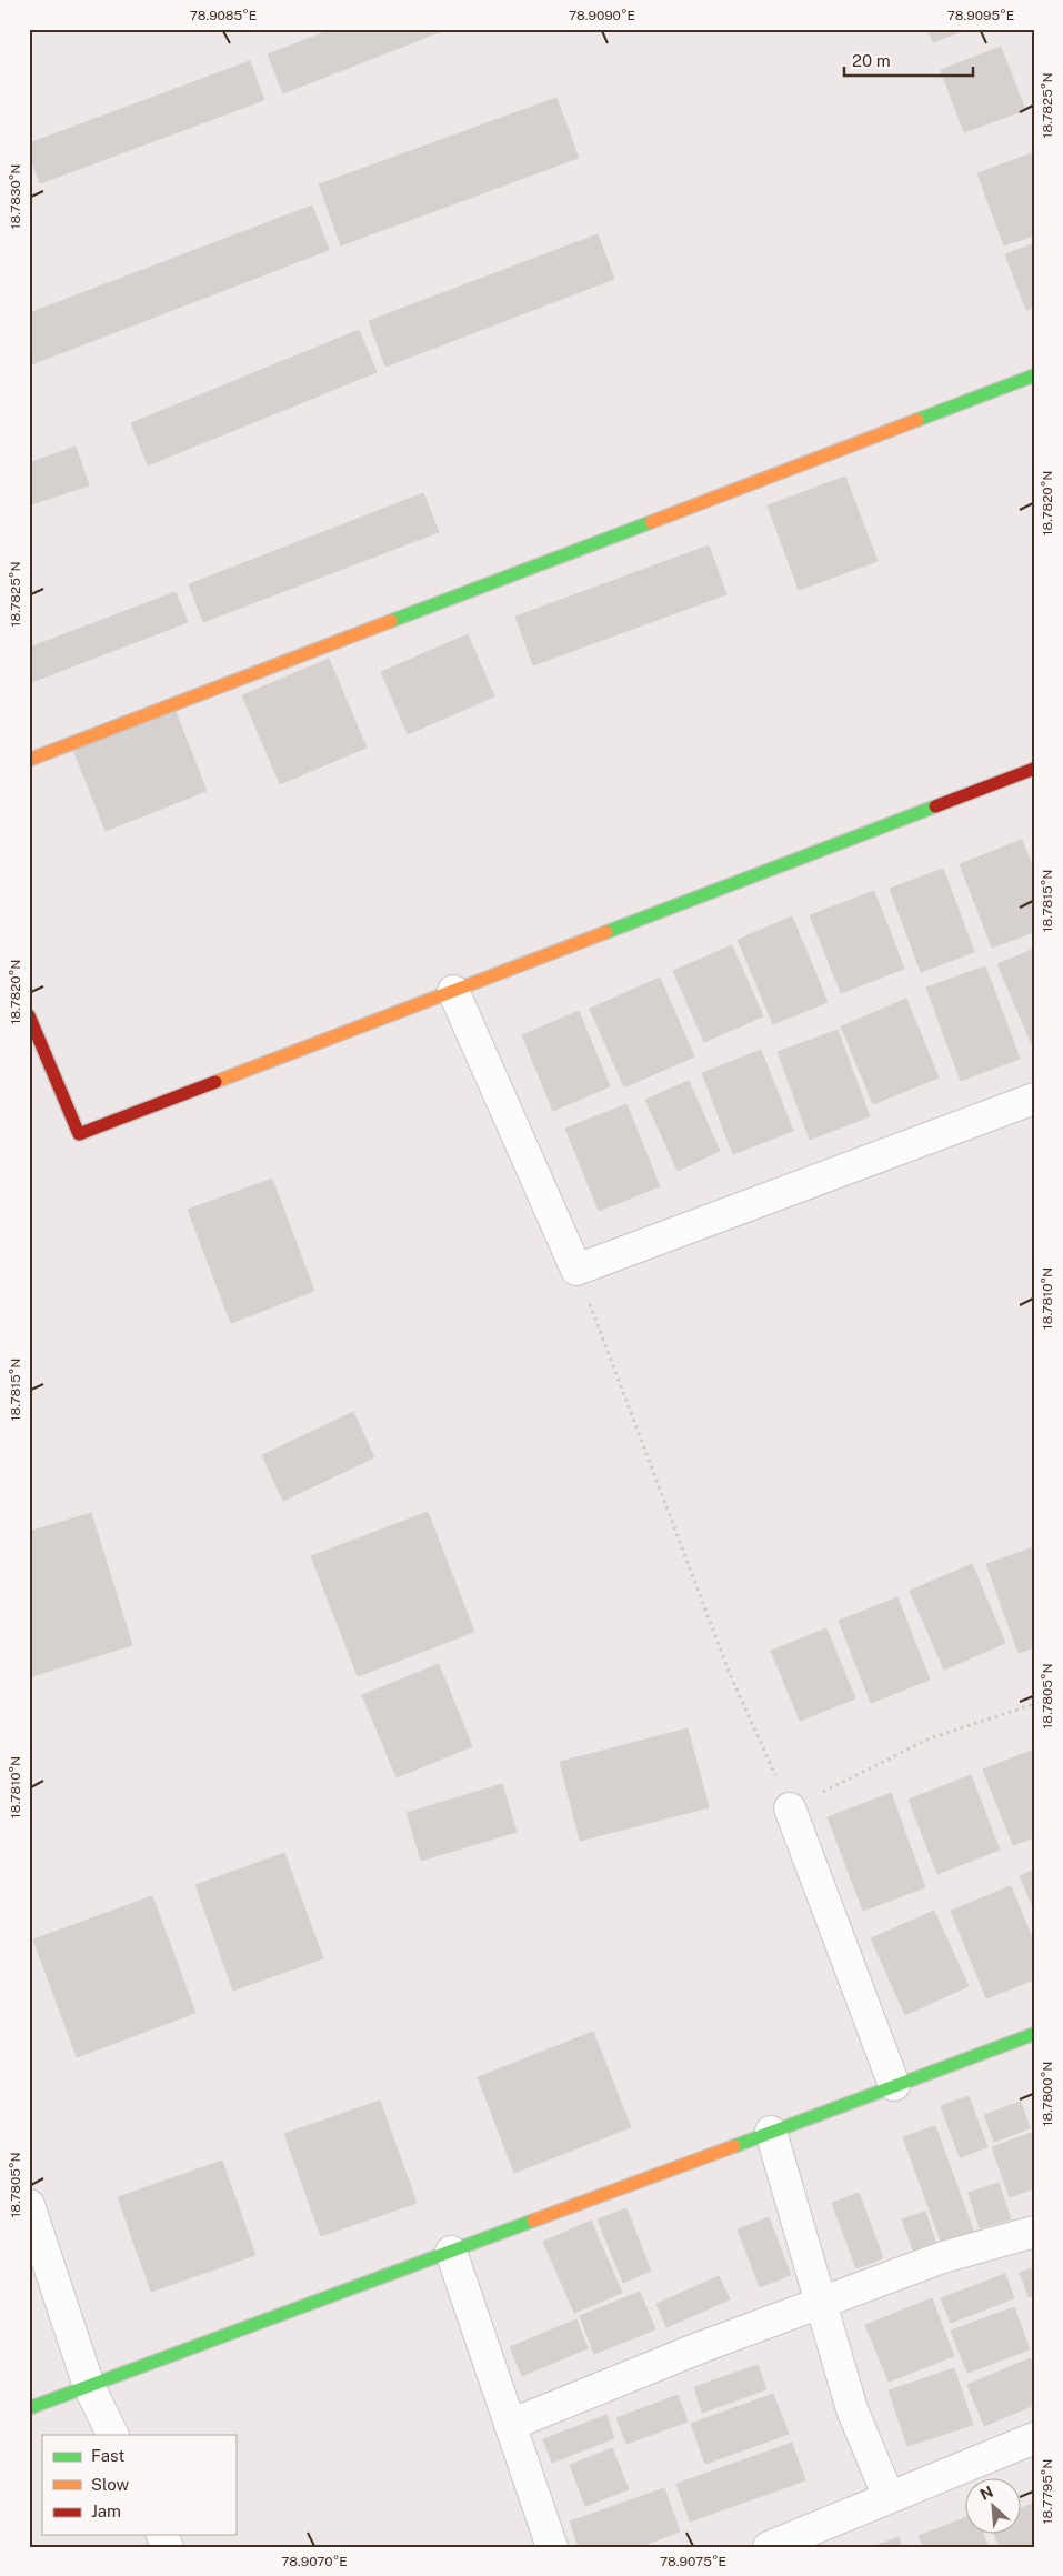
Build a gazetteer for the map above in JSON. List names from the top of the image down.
{
  "legend": ["Fast", "Slow", "Jam"],
  "scale_bar": "20 m",
  "north": "top left",
  "coordinates": [
    "78.9085°E",
    "78.9090°E",
    "78.9095°E",
    "18.7825°N",
    "18.7830°N",
    "18.7820°N",
    "18.7815°N",
    "18.7810°N",
    "18.7805°N",
    "18.7800°N",
    "18.7795°N",
    "78.9070°E",
    "78.9075°E"
  ]
}
